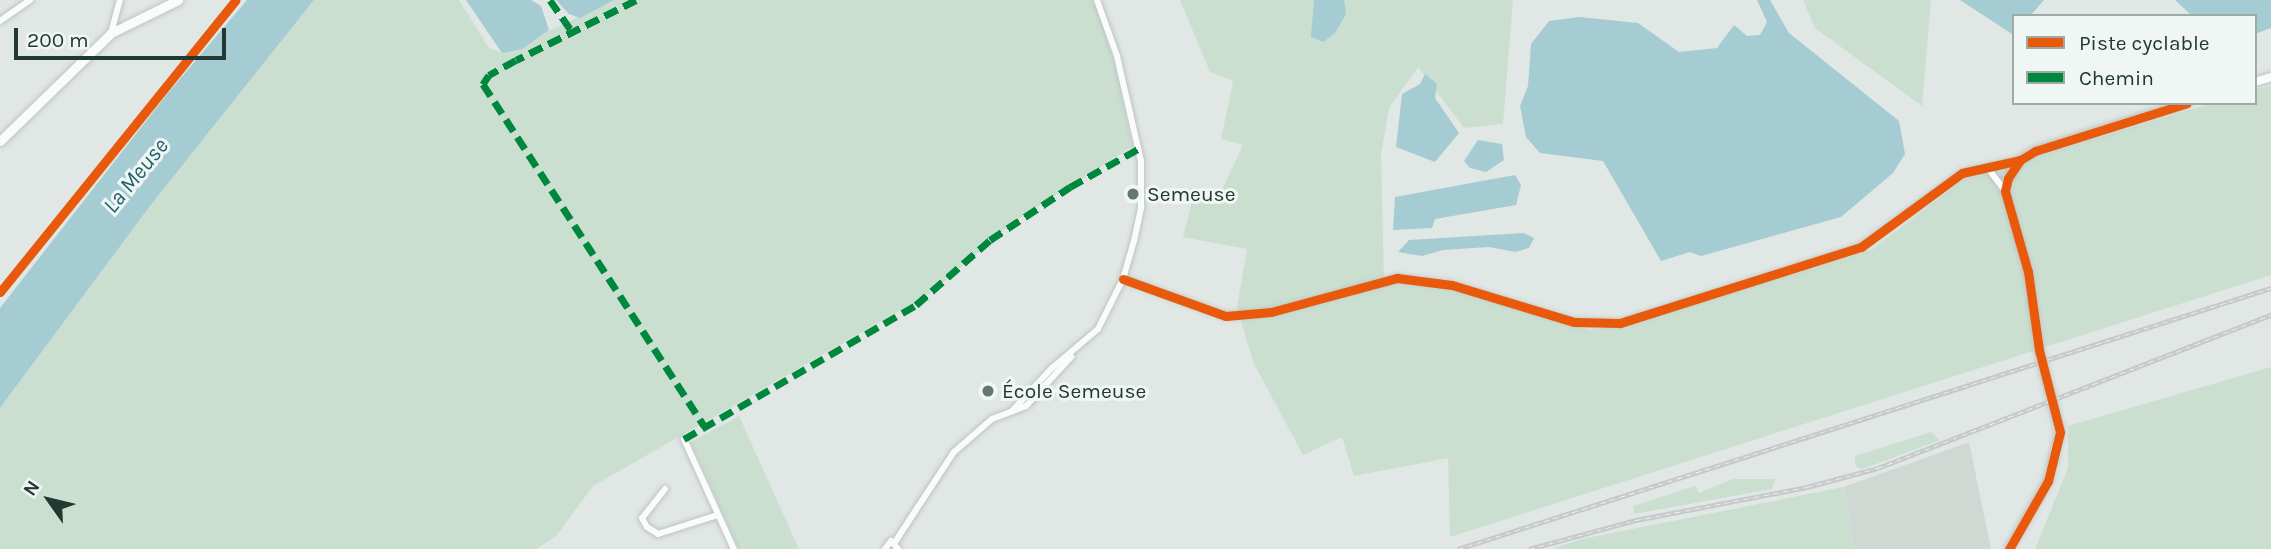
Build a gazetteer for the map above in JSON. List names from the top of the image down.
{
  "water": ["La Meuse"],
  "places": ["Semeuse", "École Semeuse"],
  "legend": ["Piste cyclable", "Chemin"],
  "scale_bar": "200 m",
  "north": "top left"
}
